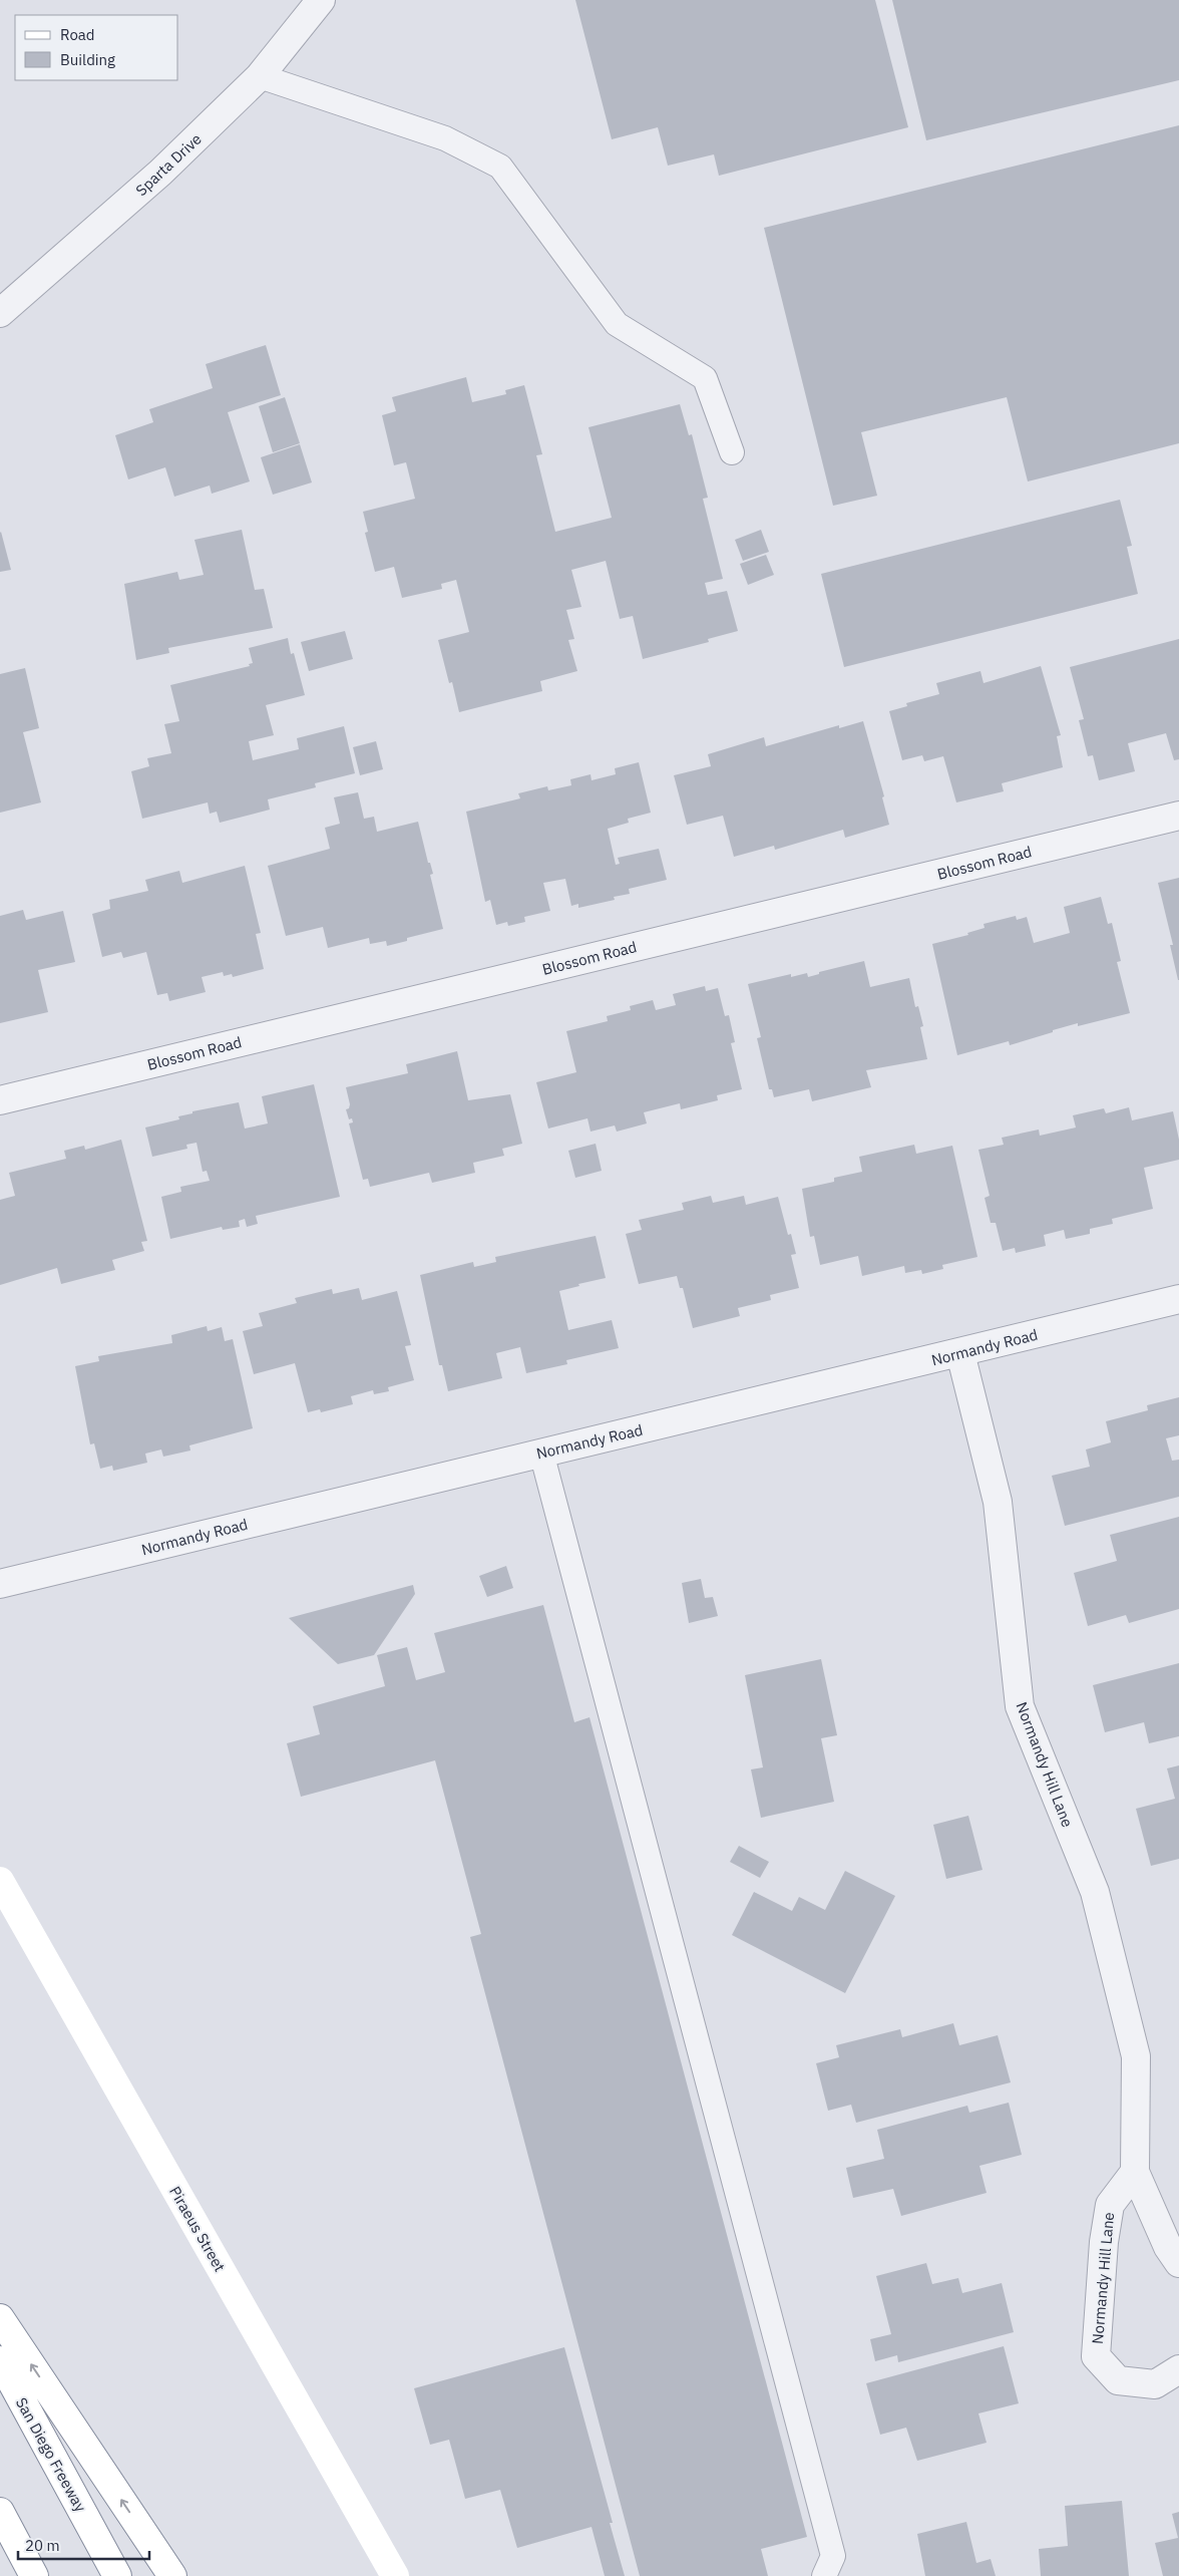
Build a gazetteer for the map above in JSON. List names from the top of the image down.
{
  "streets": {
    "main road": ["Piraeus Street", "San Diego Freeway"],
    "street": [
      "Sparta Drive",
      "Blossom Road",
      "Normandy Road",
      "Normandy Hill Lane"
    ]
  },
  "crossings": [
    ["Normandy Road", "Normandy Hill Lane"]
  ],
  "legend": ["Road", "Building"],
  "scale_bar": "20 m"
}
